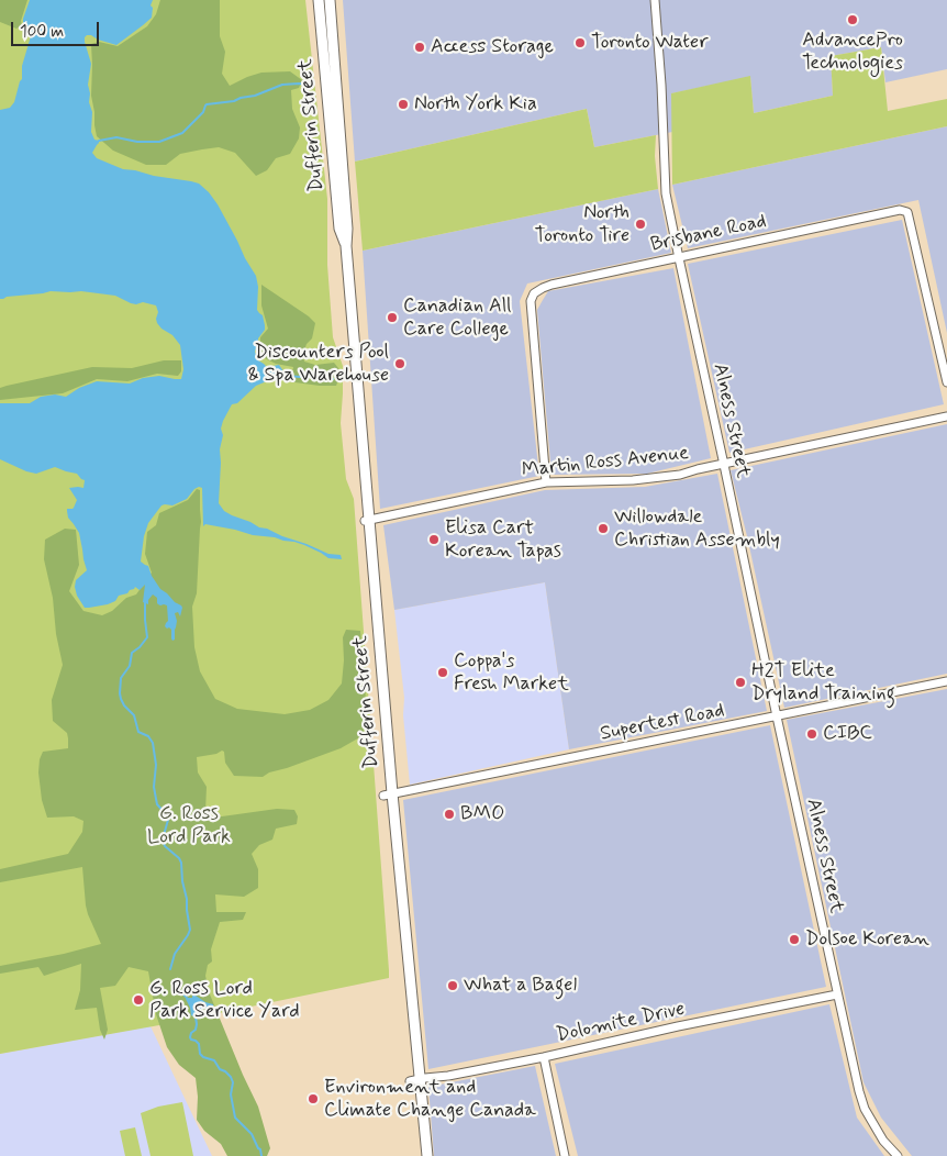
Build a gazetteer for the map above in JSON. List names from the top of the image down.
{
  "streets": {
    "main road": ["Dufferin Street"],
    "street": [
      "Brisbane Road",
      "Alness Street",
      "Martin Ross Avenue",
      "Supertest Road",
      "Dolomite Drive"
    ]
  },
  "crossings": [
    ["Dufferin Street", "Martin Ross Avenue"],
    ["Dufferin Street", "Supertest Road"],
    ["Dufferin Street", "Dolomite Drive"],
    ["Brisbane Road", "Alness Street"],
    ["Brisbane Road", "Martin Ross Avenue"],
    ["Alness Street", "Martin Ross Avenue"],
    ["Alness Street", "Supertest Road"],
    ["Alness Street", "Dolomite Drive"]
  ],
  "parks": ["G. Ross Lord Park"],
  "places": [
    "AdvancePro Technologies",
    "Toronto Water",
    "Access Storage",
    "North York Kia",
    "North Toronto Tire",
    "Canadian All Care College",
    "Discounters Pool & Spa Warehouse",
    "Willowdale Christian Assembly",
    "Elisa Cart Korean Tapas",
    "Coppa's Fresh Market",
    "H2T Elite Dryland Training",
    "CIBC",
    "BMO",
    "Dolsoe Korean",
    "What a Bagel",
    "G. Ross Lord Park Service Yard",
    "Environment and Climate Change Canada"
  ],
  "scale_bar": "100 m"
}
